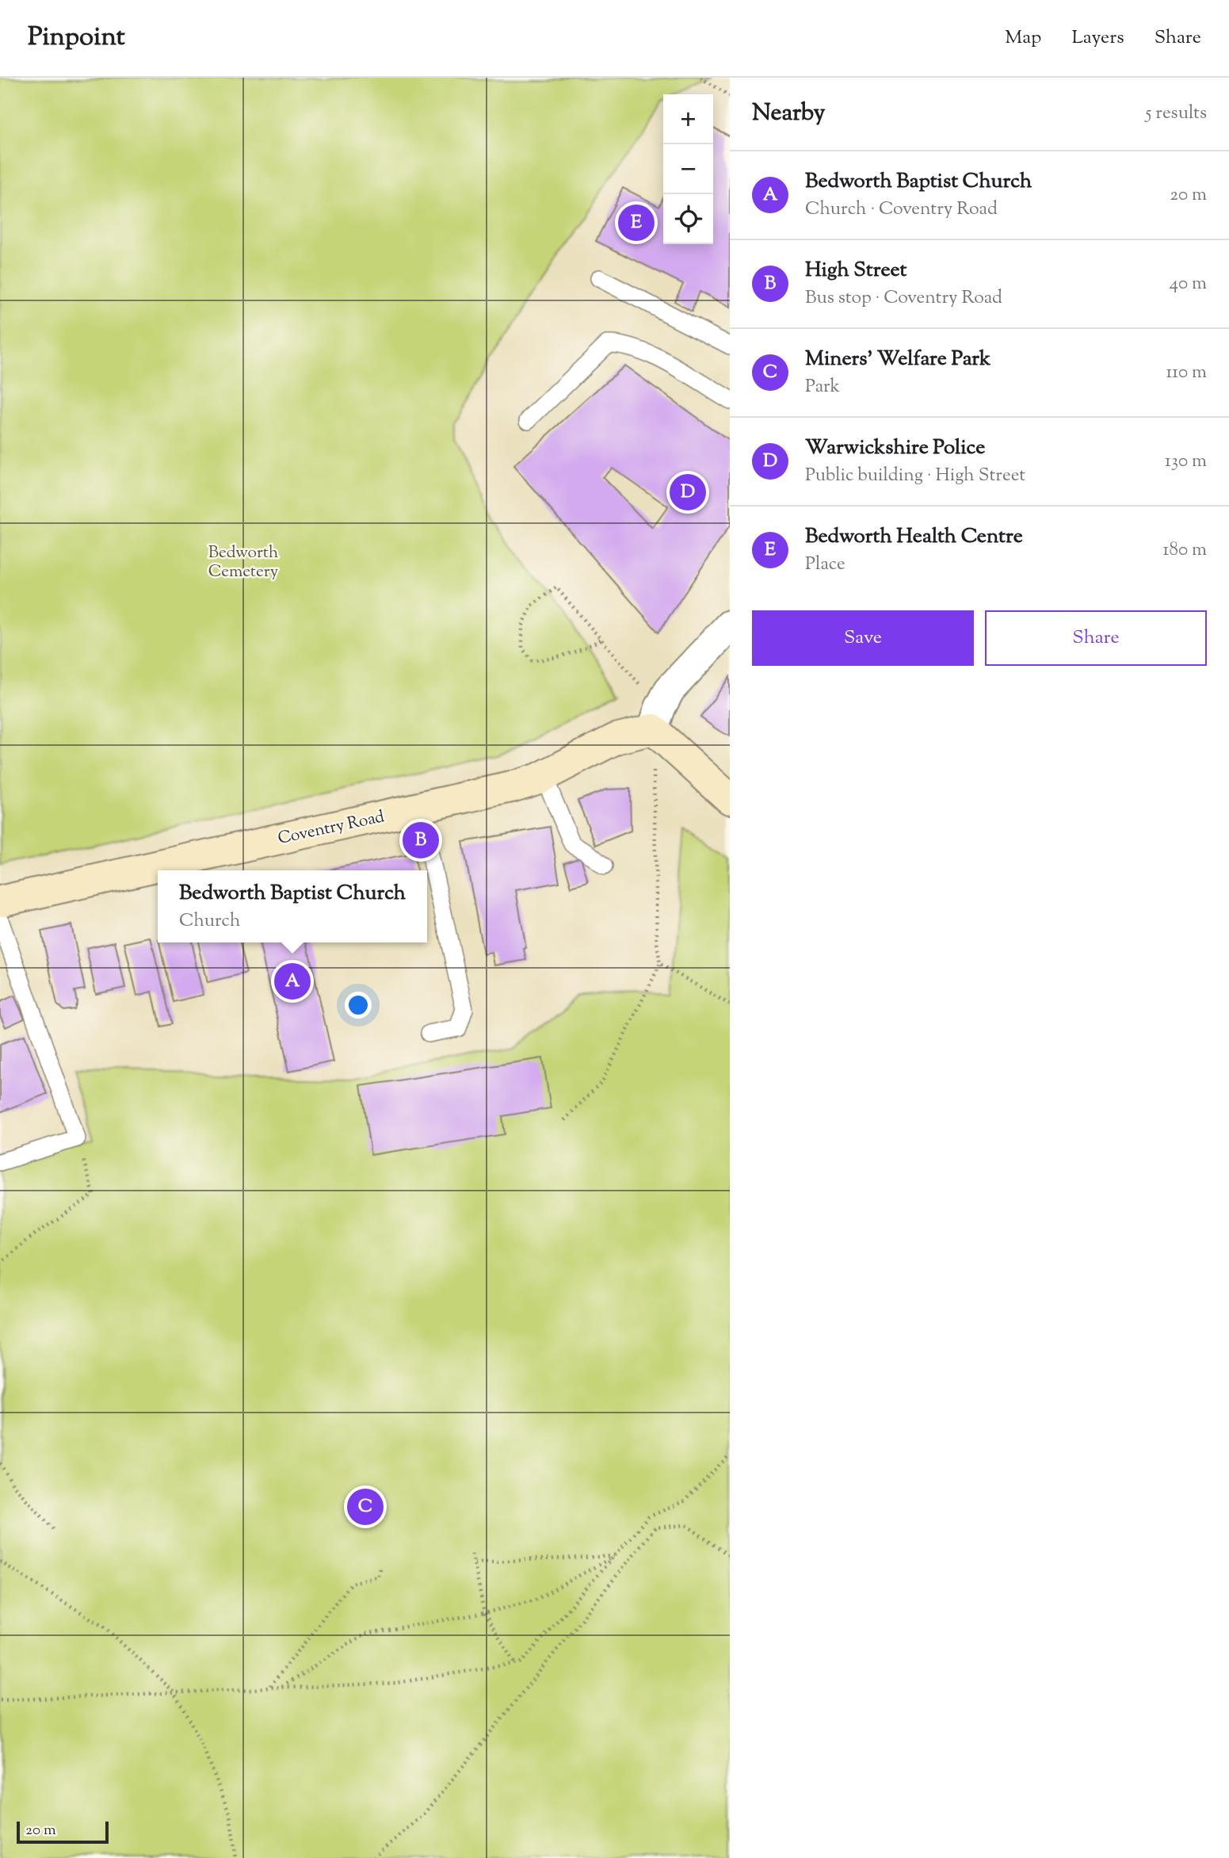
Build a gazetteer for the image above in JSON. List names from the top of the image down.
{
  "streets": {
    "main road": ["Coventry Road"]
  },
  "parks": ["Bedworth Cemetery"],
  "scale_bar": "20 m",
  "page": {
    "header": "Pinpoint",
    "nav": ["Map", "Layers", "Share"],
    "heading": ["Nearby", "5 results"],
    "map_buttons": ["+", "−"],
    "list": [
      {
        "mark": "A",
        "name": "Bedworth Baptist Church",
        "note": "Church · Coventry Road",
        "value": "20 m"
      },
      {
        "mark": "B",
        "name": "High Street",
        "note": "Bus stop · Coventry Road",
        "value": "40 m"
      },
      {
        "mark": "C",
        "name": "Miners' Welfare Park",
        "note": "Park",
        "value": "110 m"
      },
      {
        "mark": "D",
        "name": "Warwickshire Police",
        "note": "Public building · High Street",
        "value": "130 m"
      },
      {
        "mark": "E",
        "name": "Bedworth Health Centre",
        "note": "Place",
        "value": "180 m"
      }
    ],
    "pins": [
      "E",
      "D",
      "B",
      "A",
      "C"
    ],
    "buttons": ["Save", "Share"],
    "popup": ["Bedworth Baptist Church", "Church"],
    "scale": "20 m"
  }
}
